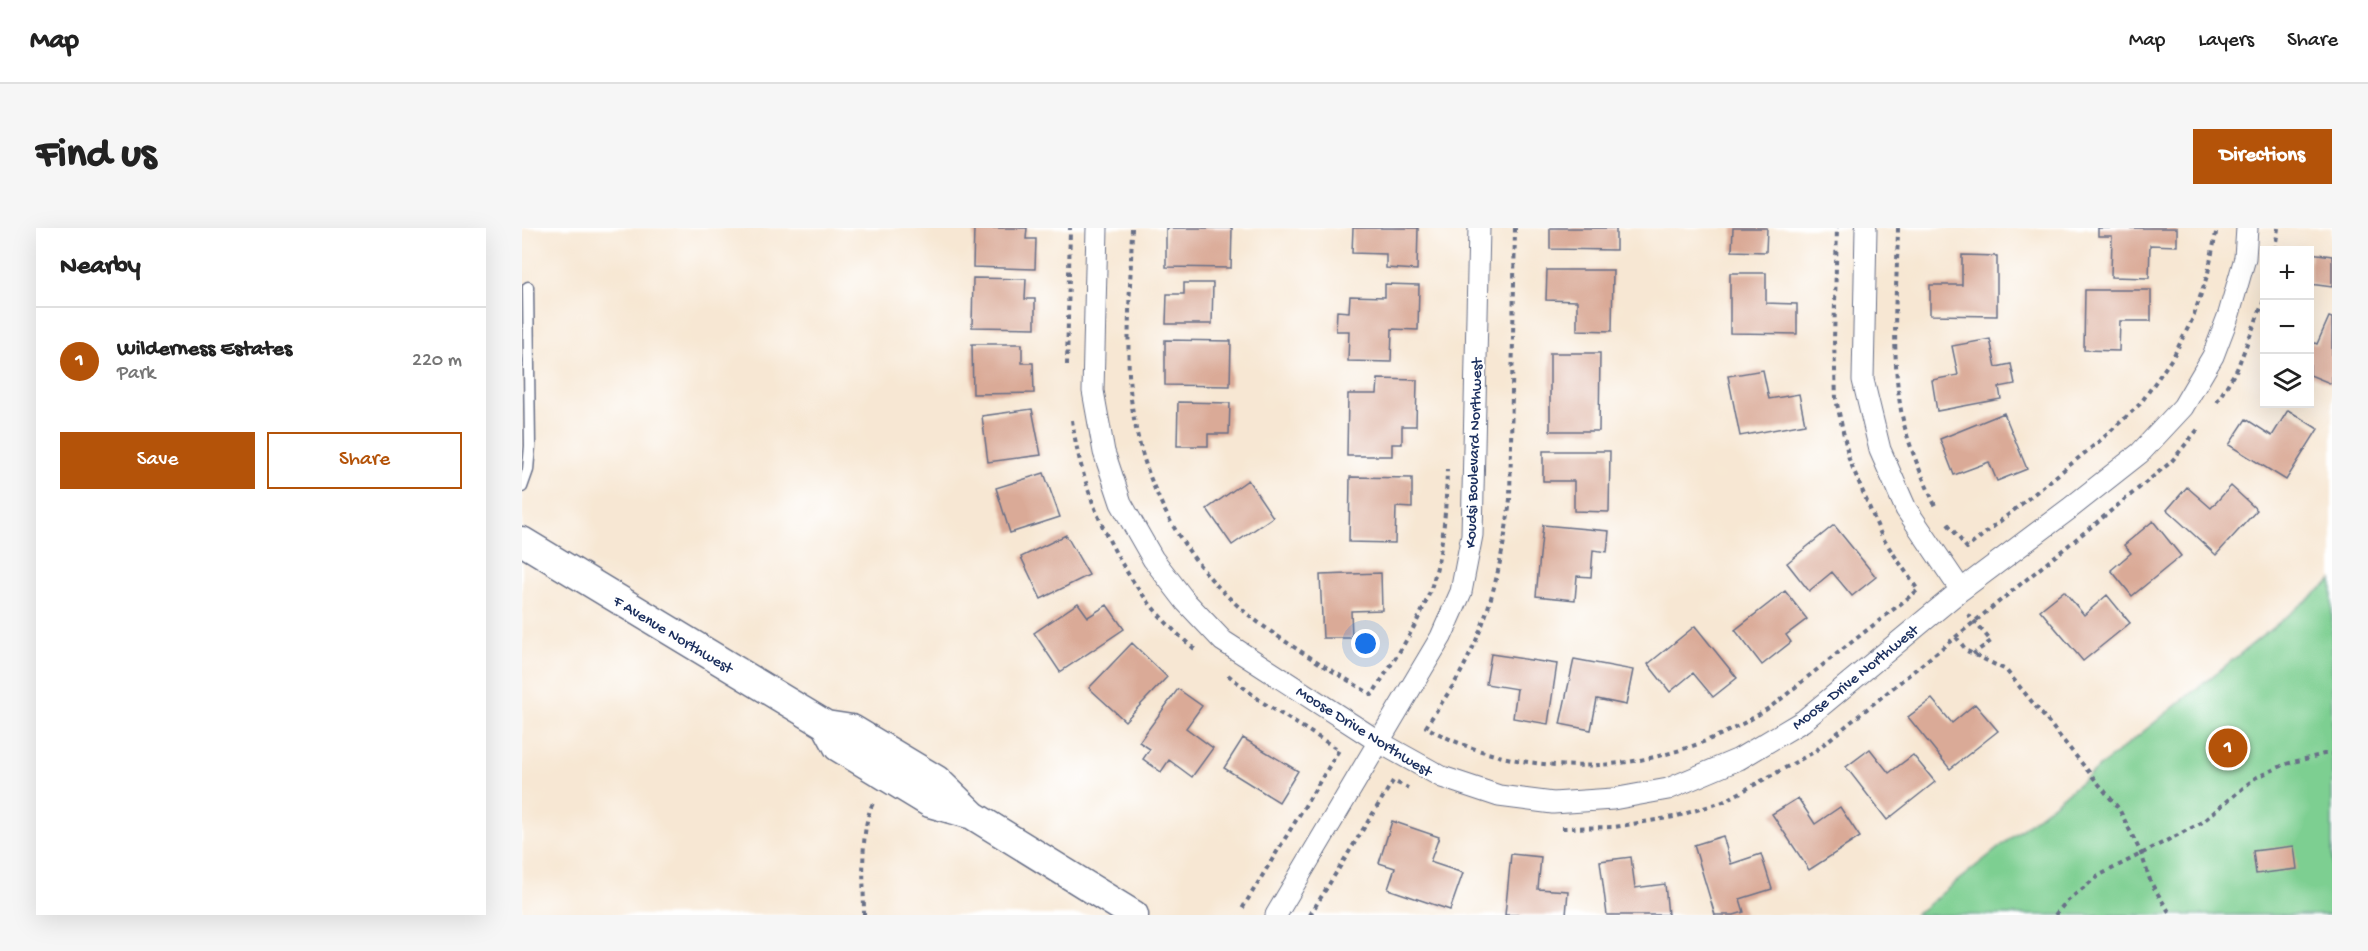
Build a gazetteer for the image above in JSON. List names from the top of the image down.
{
  "streets": {
    "main road": ["F Avenue Northwest"],
    "street": ["Koudsi Boulevard Northwest", "Moose Drive Northwest"]
  },
  "crossings": [
    ["Koudsi Boulevard Northwest", "Moose Drive Northwest"]
  ],
  "page": {
    "header": "Map",
    "nav": ["Map", "Layers", "Share"],
    "buttons": [
      "Directions",
      ["Save", "Share"]
    ],
    "title": "Find us",
    "heading": "Nearby",
    "map_buttons": ["+", "−"],
    "list": [
      {
        "mark": "1",
        "name": "Wilderness Estates",
        "note": "Park",
        "value": "220 m"
      }
    ],
    "pins": "1"
  }
}
